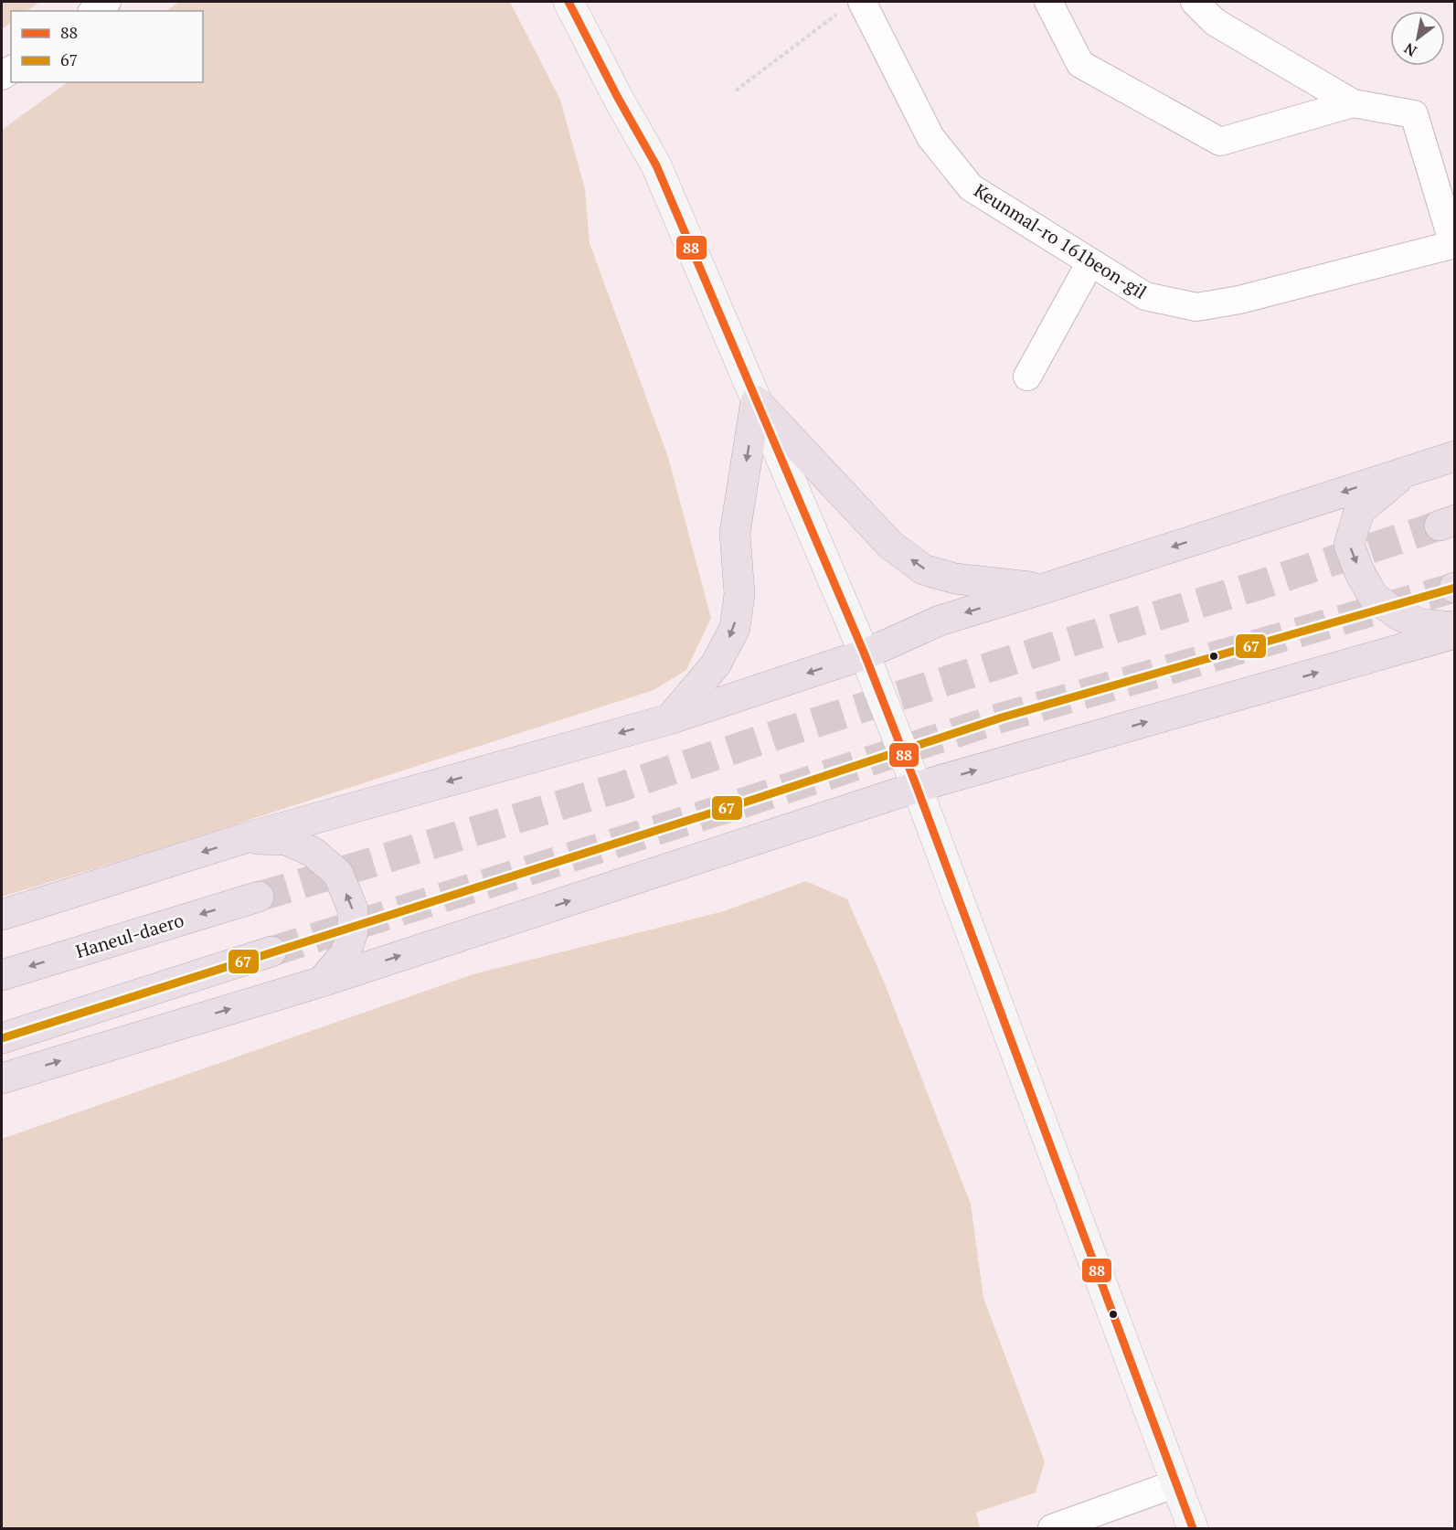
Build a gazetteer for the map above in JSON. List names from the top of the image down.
{
  "streets": {
    "highway": ["Haneul-daero"],
    "street": ["Keunmal-ro 161beon-gil"]
  },
  "lines": ["transit line 88", "transit line 67"],
  "legend": ["88", "67"],
  "north": "bottom left"
}
